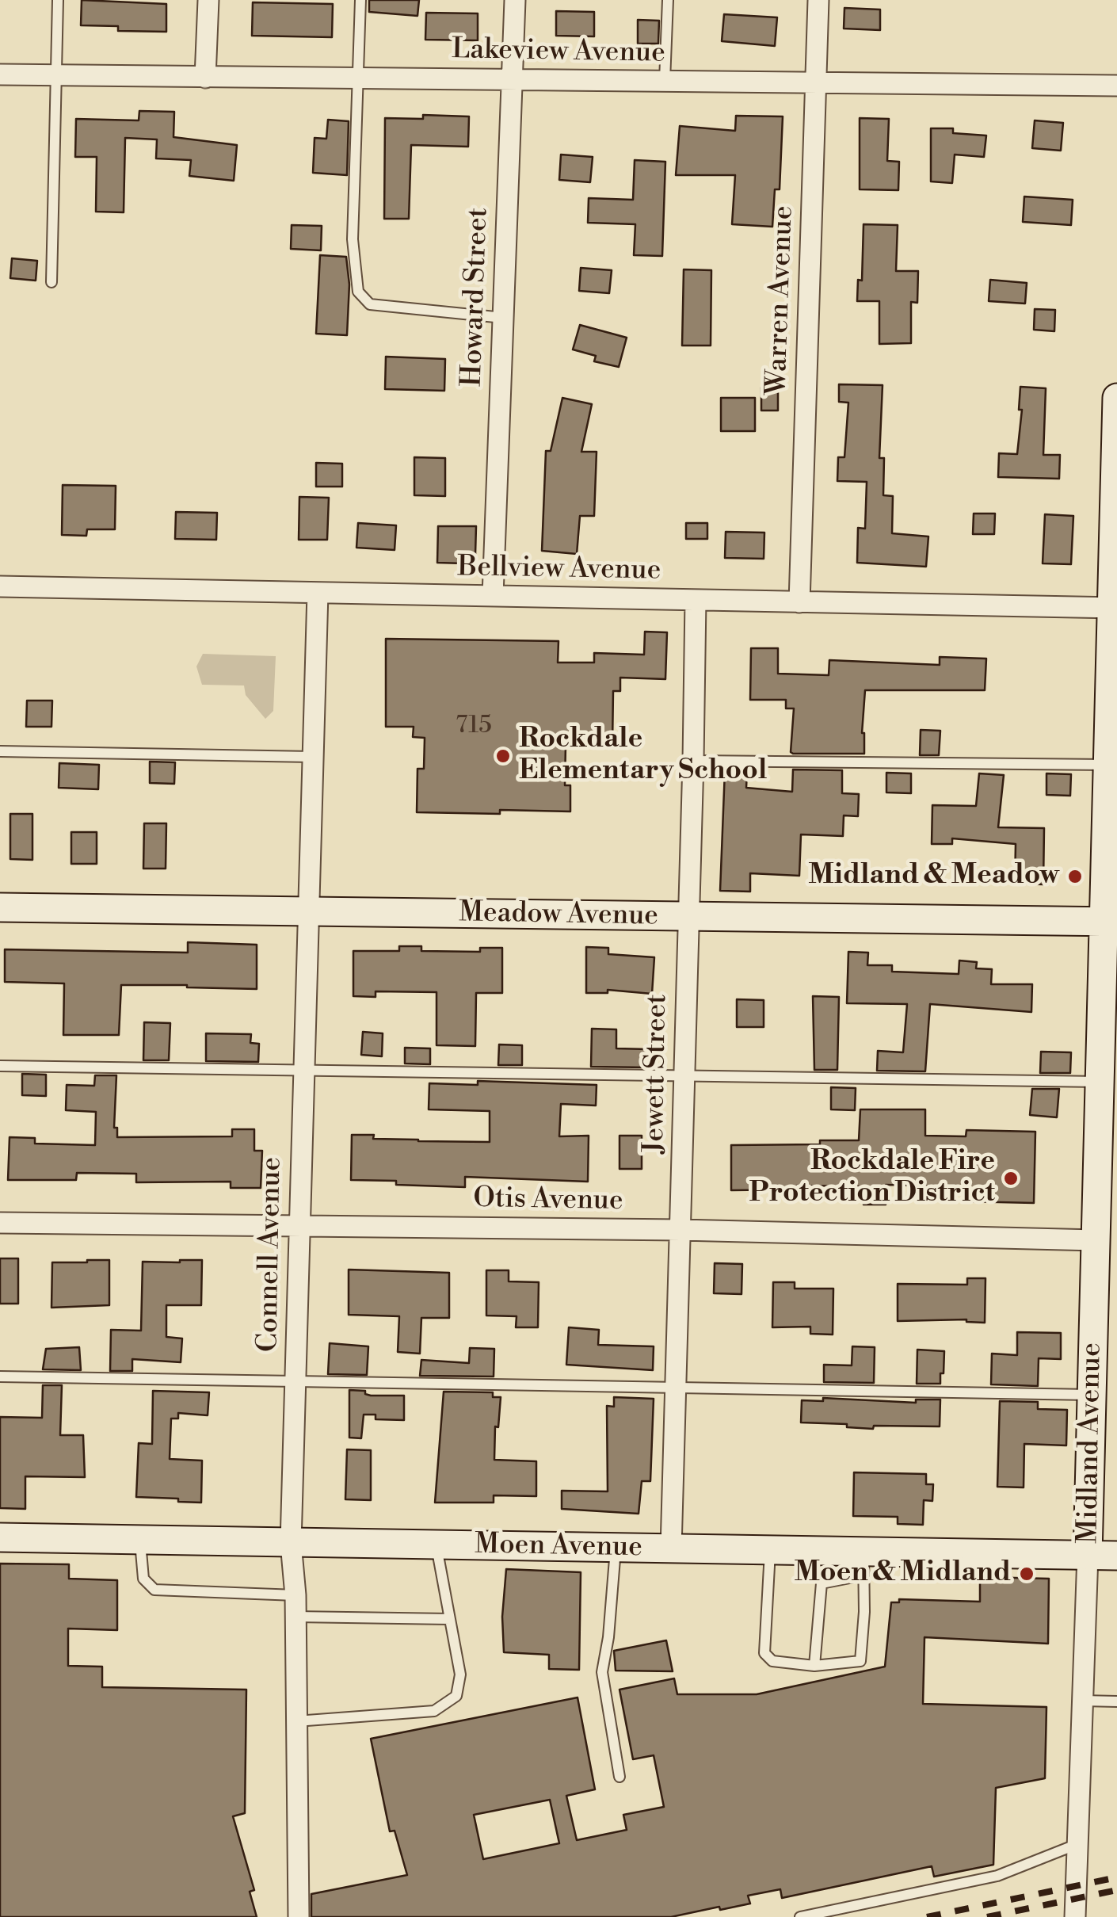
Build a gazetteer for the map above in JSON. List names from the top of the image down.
{
  "streets": {
    "street": [
      "Lakeview Avenue",
      "Howard Street",
      "Warren Avenue",
      "Bellview Avenue",
      "Meadow Avenue",
      "Jewett Street",
      "Otis Avenue",
      "Connell Avenue",
      "Midland Avenue",
      "Moen Avenue"
    ]
  },
  "crossings": [
    ["Lakeview Avenue", "Howard Street"],
    ["Lakeview Avenue", "Warren Avenue"],
    ["Howard Street", "Bellview Avenue"],
    ["Warren Avenue", "Bellview Avenue"],
    ["Bellview Avenue", "Jewett Street"],
    ["Bellview Avenue", "Connell Avenue"],
    ["Bellview Avenue", "Midland Avenue"],
    ["Meadow Avenue", "Jewett Street"],
    ["Meadow Avenue", "Connell Avenue"],
    ["Meadow Avenue", "Midland Avenue"],
    ["Jewett Street", "Otis Avenue"],
    ["Jewett Street", "Moen Avenue"],
    ["Otis Avenue", "Connell Avenue"],
    ["Otis Avenue", "Midland Avenue"],
    ["Connell Avenue", "Moen Avenue"],
    ["Midland Avenue", "Moen Avenue"]
  ],
  "places": [
    "Rockdale Elementary School",
    "Midland & Meadow",
    "Rockdale Fire Protection District",
    "Moen & Midland"
  ],
  "house_numbers": ["715"]
}
